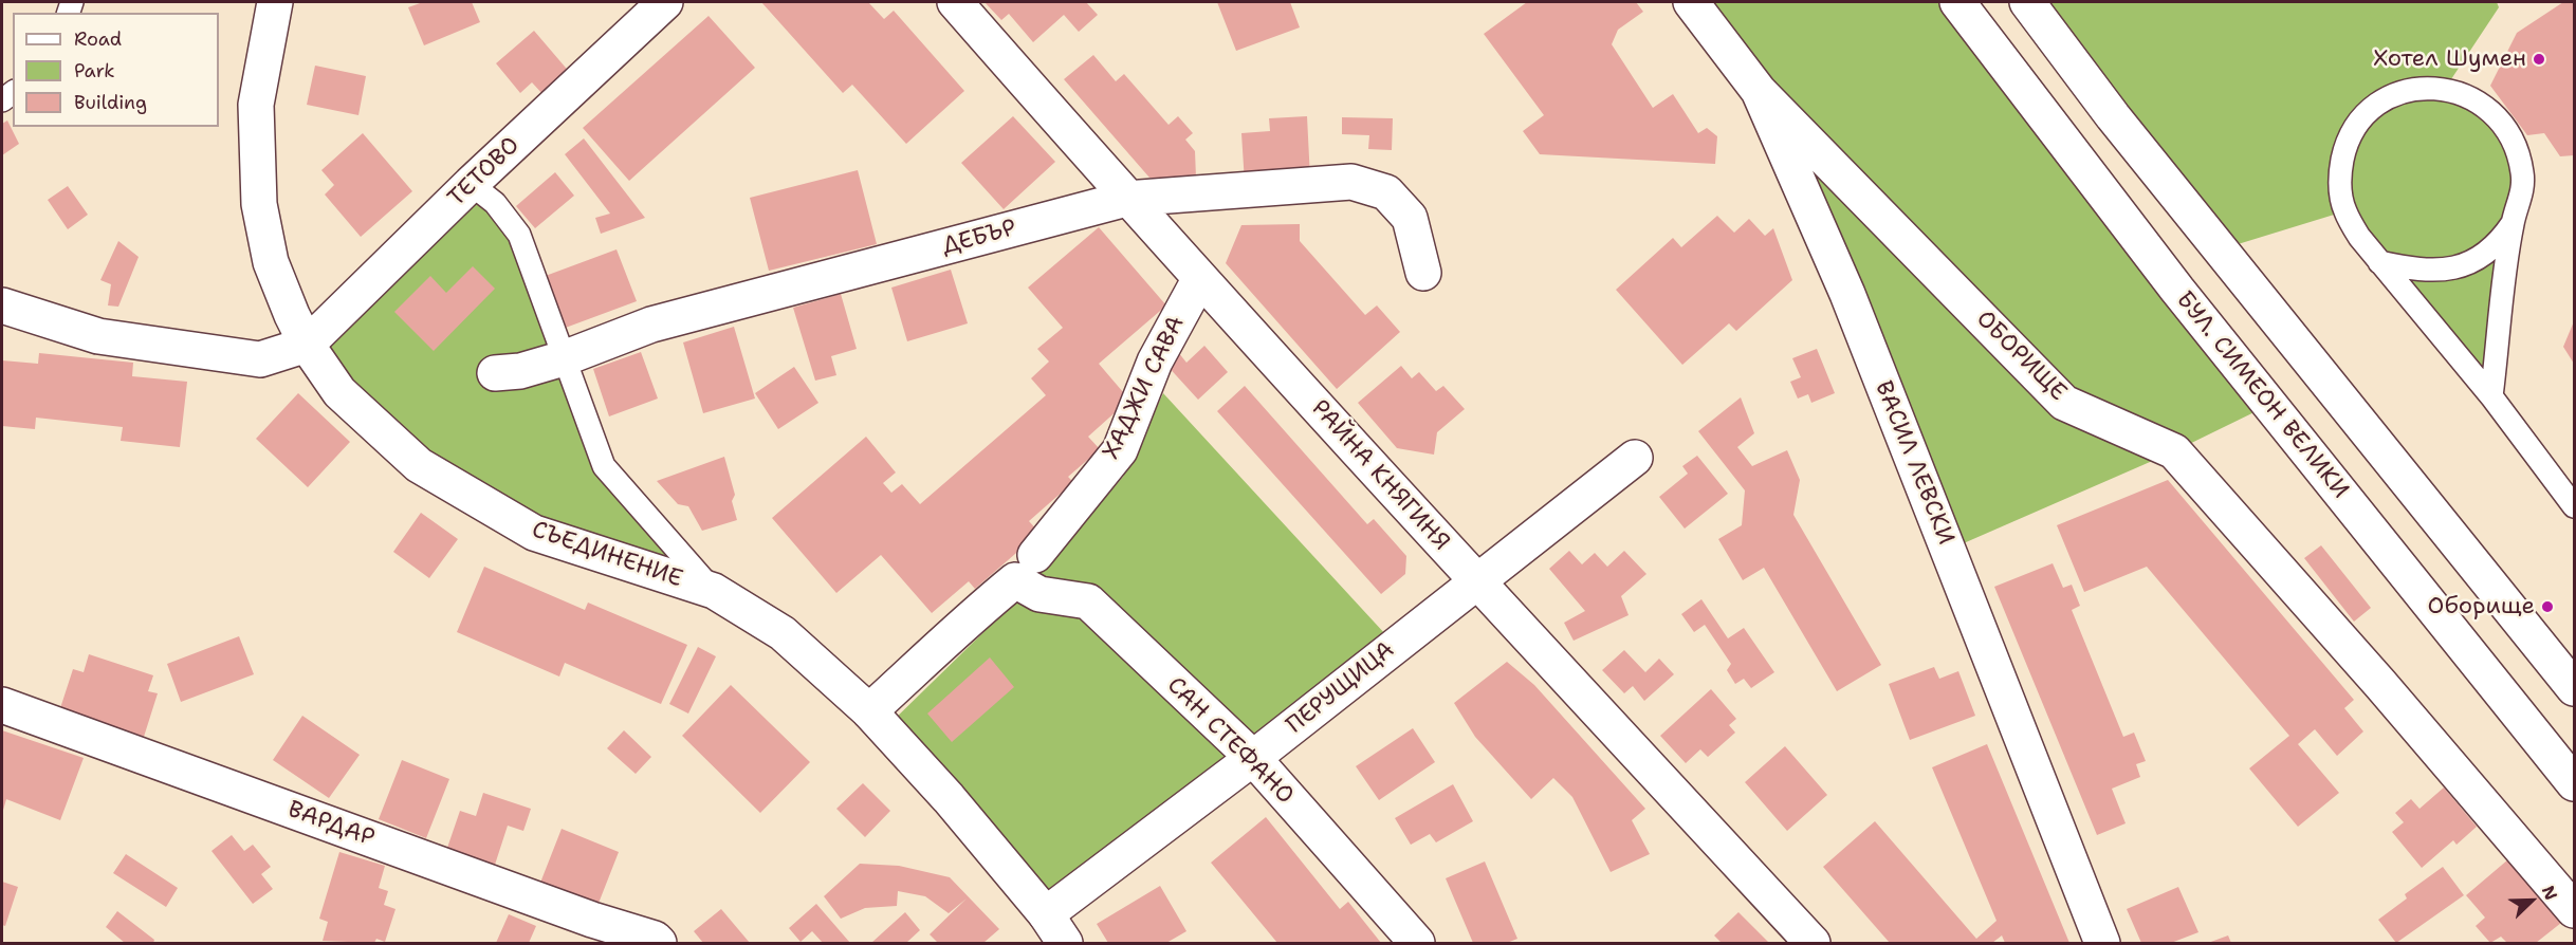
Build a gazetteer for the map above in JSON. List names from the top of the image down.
{
  "streets": {
    "street": [
      "ТЕТОВО",
      "ДЕБЪР",
      "ОБОРИЩЕ",
      "ХАДЖИ САВА",
      "БУЛ. СИМЕОН ВЕЛИКИ",
      "ВАСИЛ ЛЕВСКИ",
      "РАЙНА КНЯГИНЯ",
      "СЪЕДИНЕНИЕ",
      "ПЕРУЩИЦА",
      "САН СТЕФАНО",
      "ВАРДАР"
    ]
  },
  "crossings": [
    ["ТЕТОВО", "СЪЕДИНЕНИЕ"],
    ["ДЕБЪР", "РАЙНА КНЯГИНЯ"],
    ["ОБОРИЩЕ", "ВАСИЛ ЛЕВСКИ"],
    ["ХАДЖИ САВА", "РАЙНА КНЯГИНЯ"],
    ["ХАДЖИ САВА", "СЪЕДИНЕНИЕ"],
    ["ХАДЖИ САВА", "САН СТЕФАНО"],
    ["РАЙНА КНЯГИНЯ", "ПЕРУЩИЦА"],
    ["СЪЕДИНЕНИЕ", "ПЕРУЩИЦА"],
    ["ПЕРУЩИЦА", "САН СТЕФАНО"]
  ],
  "places": ["Хотел Шумен", "Оборище"],
  "legend": ["Road", "Park", "Building"],
  "north": "top right"
}
